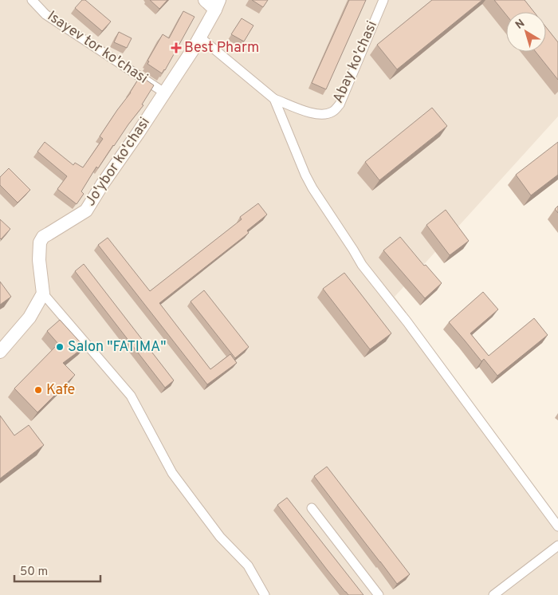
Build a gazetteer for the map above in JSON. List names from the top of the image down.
{
  "streets": {
    "street": ["Isayev tor ko'chasi", "Abay ko'chasi", "Jo'ybor ko'chasi"]
  },
  "crossings": [
    ["Isayev tor ko'chasi", "Jo'ybor ko'chasi"]
  ],
  "places": {
    "health": ["Best Pharm"],
    "other": ["Salon \"FATIMA\"", "Kafe"]
  },
  "scale_bar": "50 m",
  "north": "top left"
}
